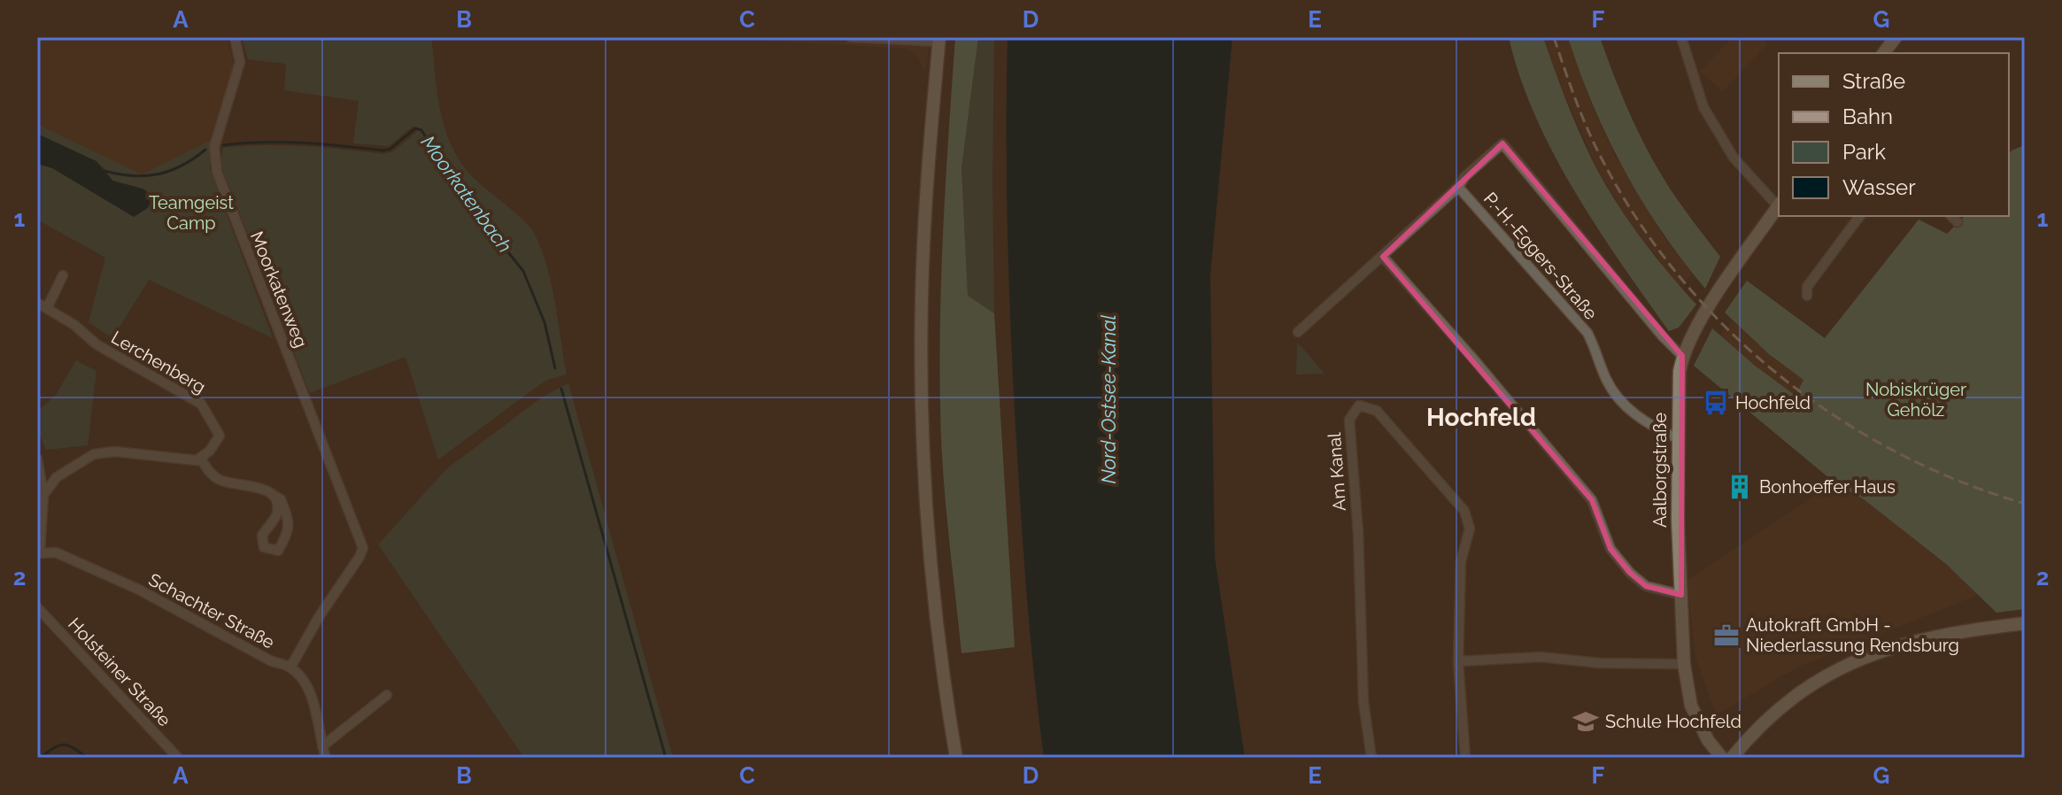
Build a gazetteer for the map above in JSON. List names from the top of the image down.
{
  "streets": {
    "main road": ["Aalborgstraße"],
    "street": [
      "P.-H.-Eggers-Straße",
      "Moorkatenweg",
      "Lerchenberg",
      "Am Kanal",
      "Schachter Straße",
      "Holsteiner Straße"
    ]
  },
  "crossings": [
    ["P.-H.-Eggers-Straße", "Aalborgstraße"],
    ["Moorkatenweg", "Schachter Straße"]
  ],
  "districts": ["Hochfeld"],
  "water": ["Moorkatenbach", "Nord-Ostsee-Kanal"],
  "parks": ["Teamgeist Camp", "Nobiskrüger Gehölz"],
  "places": {
    "bus stop": ["Hochfeld"],
    "building": ["Bonhoeffer Haus"],
    "office": ["Autokraft GmbH - Niederlassung Rendsburg"],
    "school or university": ["Schule Hochfeld"]
  },
  "legend": [
    "Straße",
    "Bahn",
    "Park",
    "Wasser"
  ],
  "grid": {
    "columns": [
      "A",
      "B",
      "C",
      "D",
      "E",
      "F",
      "G"
    ],
    "rows": ["1", "2"]
  }
}
